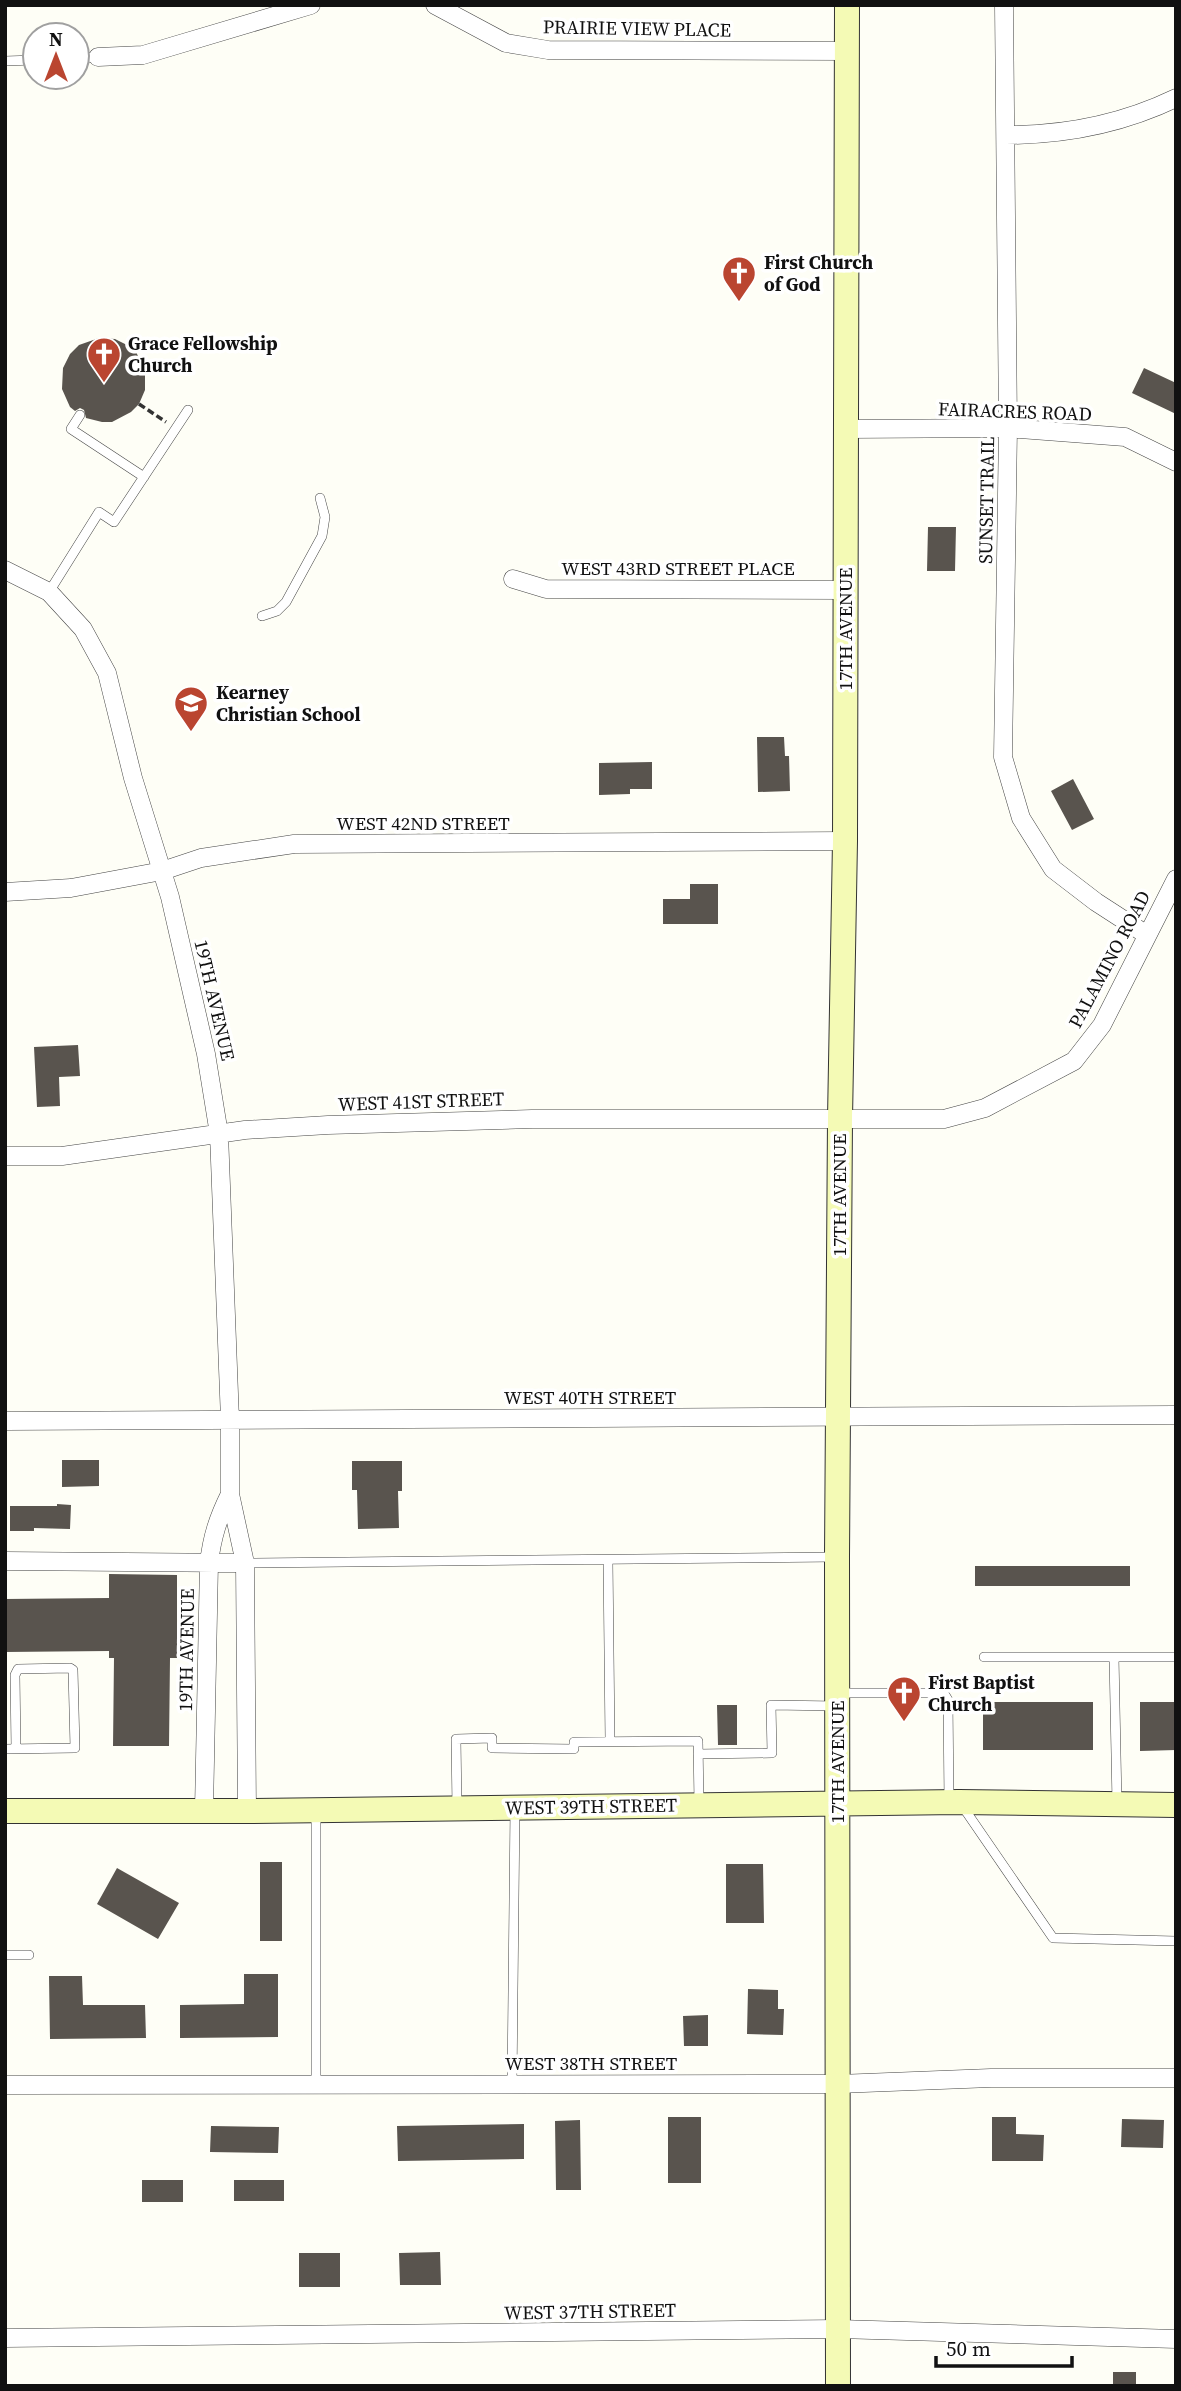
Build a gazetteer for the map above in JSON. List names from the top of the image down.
{
  "streets": {
    "main road": ["17TH AVENUE", "WEST 39TH STREET"],
    "street": [
      "PRAIRIE VIEW PLACE",
      "FAIRACRES ROAD",
      "SUNSET TRAIL",
      "WEST 43RD STREET PLACE",
      "WEST 42ND STREET",
      "PALAMINO ROAD",
      "19TH AVENUE",
      "WEST 41ST STREET",
      "WEST 40TH STREET",
      "WEST 38TH STREET",
      "WEST 37TH STREET"
    ]
  },
  "crossings": [
    ["PRAIRIE VIEW PLACE", "17TH AVENUE"],
    ["FAIRACRES ROAD", "SUNSET TRAIL"],
    ["FAIRACRES ROAD", "17TH AVENUE"],
    ["SUNSET TRAIL", "PALAMINO ROAD"],
    ["WEST 43RD STREET PLACE", "17TH AVENUE"],
    ["17TH AVENUE", "WEST 42ND STREET"],
    ["17TH AVENUE", "PALAMINO ROAD"],
    ["17TH AVENUE", "WEST 41ST STREET"],
    ["17TH AVENUE", "WEST 40TH STREET"],
    ["17TH AVENUE", "WEST 39TH STREET"],
    ["17TH AVENUE", "WEST 38TH STREET"],
    ["17TH AVENUE", "WEST 37TH STREET"],
    ["WEST 42ND STREET", "19TH AVENUE"],
    ["PALAMINO ROAD", "WEST 41ST STREET"],
    ["19TH AVENUE", "WEST 41ST STREET"],
    ["19TH AVENUE", "WEST 40TH STREET"],
    ["19TH AVENUE", "WEST 39TH STREET"]
  ],
  "places": {
    "church": ["First Church of God", "Grace Fellowship Church", "First Baptist Church"],
    "school or university": ["Kearney Christian School"]
  },
  "scale_bar": "50 m",
  "north": "top"
}
